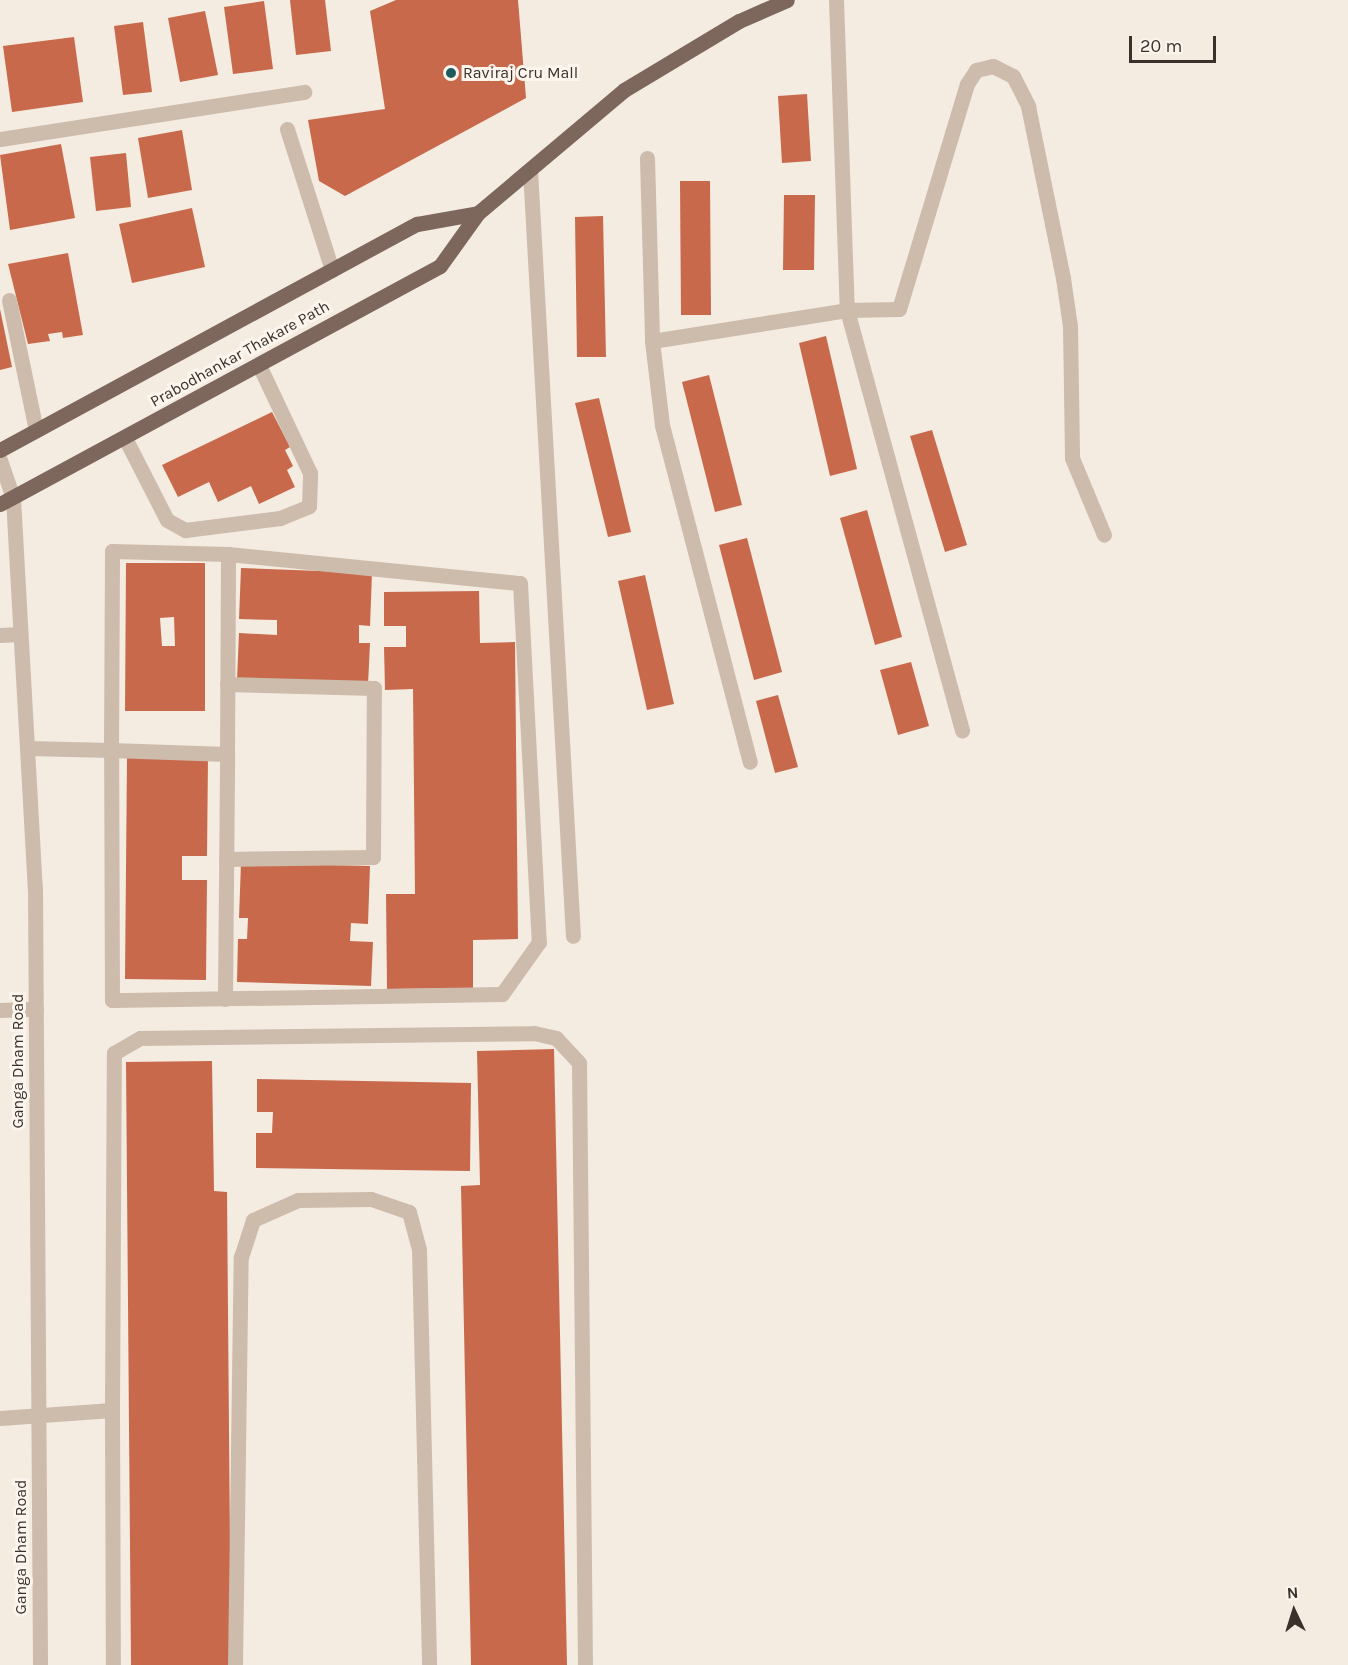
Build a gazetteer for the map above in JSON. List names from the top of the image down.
{
  "streets": {
    "main road": ["Prabodhankar Thakare Path"],
    "street": ["Ganga Dham Road"]
  },
  "crossings": [
    ["Prabodhankar Thakare Path", "Ganga Dham Road"]
  ],
  "places": ["Raviraj Cru Mall"],
  "scale_bar": "20 m",
  "north": "top"
}
